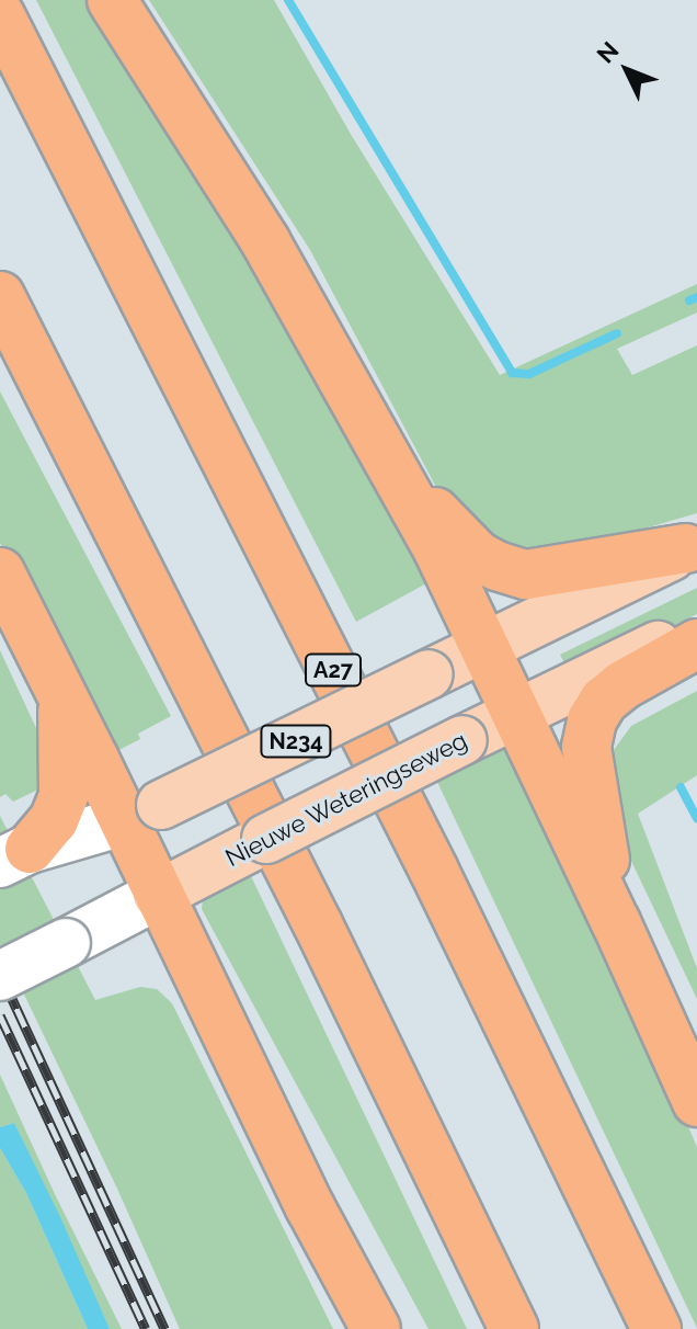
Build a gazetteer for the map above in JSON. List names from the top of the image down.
{
  "streets": {
    "highway": ["A27"],
    "main road": ["N234", "Nieuwe Weteringseweg"]
  },
  "north": "top left"
}
